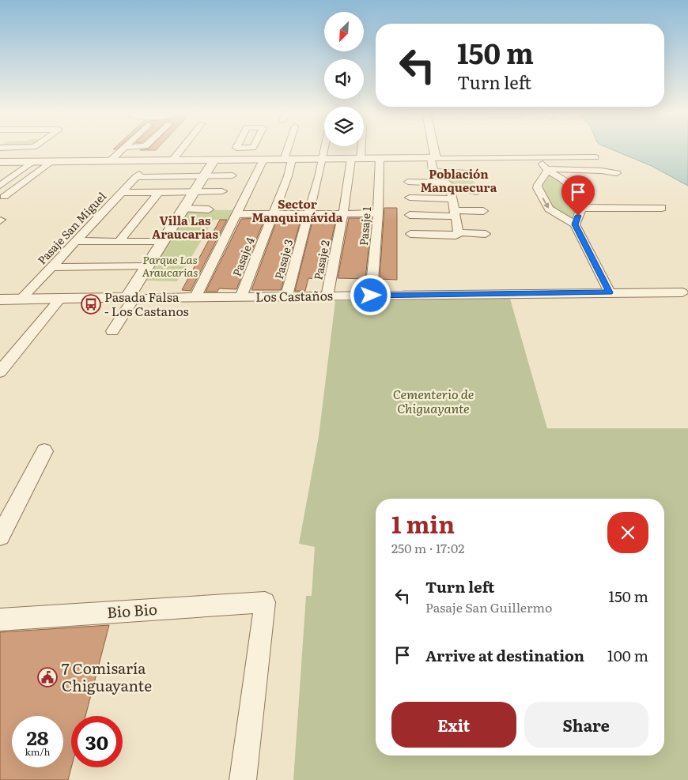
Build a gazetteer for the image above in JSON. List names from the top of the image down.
{
  "streets": {
    "street": [
      "Pasaje 1",
      "Pasaje San Miguel",
      "Pasaje 4",
      "Pasaje 3",
      "Pasaje 2",
      "Los Castaños",
      "Bio Bio"
    ]
  },
  "crossings": [
    ["Pasaje 1", "Los Castaños"],
    ["Pasaje San Miguel", "Los Castaños"],
    ["Pasaje 4", "Los Castaños"],
    ["Pasaje 3", "Los Castaños"],
    ["Pasaje 2", "Los Castaños"]
  ],
  "districts": ["Población Manquecura", "Sector Manquimávida", "Villa Las Araucarias"],
  "parks": ["Parque Las Araucarias", "Cementerio de Chiguayante"],
  "places": {
    "bus stop": ["Pasada Falsa - Los Castanos"],
    "public building": ["7 Comisaría Chiguayante"]
  },
  "north": "bottom left",
  "page": {
    "turn": ["150 m", "Turn left"],
    "heading": ["1 min", "250 m · 17:02"],
    "list": [
      {
        "name": "Turn left",
        "note": "Pasaje San Guillermo",
        "value": "150 m"
      },
      {
        "name": "Arrive at destination",
        "value": "100 m"
      }
    ],
    "buttons": ["Exit", "Share"],
    "speed": "28 km/h",
    "limit": "30"
  }
}
